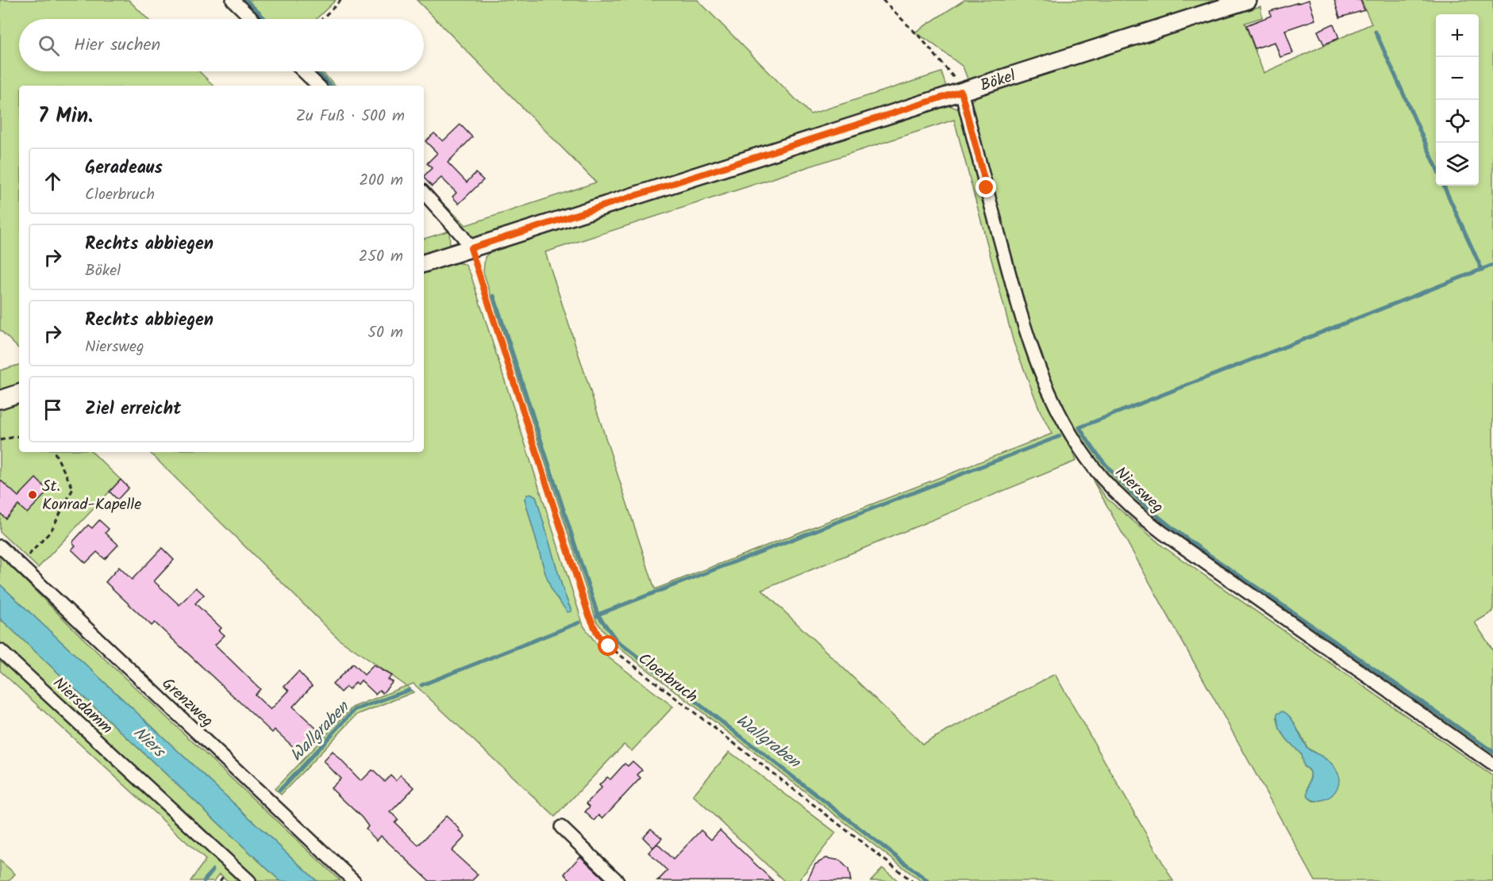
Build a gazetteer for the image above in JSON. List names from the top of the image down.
{
  "streets": {
    "main road": ["Bökel"],
    "street": ["Niersweg", "Grenzweg", "Niersdamm"],
    "path": ["Cloerbruch"]
  },
  "crossings": [
    ["Bökel", "Niersweg"],
    ["Bökel", "Cloerbruch"]
  ],
  "water": ["Wallgraben", "Niers"],
  "places": ["St. Konrad-Kapelle"],
  "page": {
    "map_buttons": ["+", "−"],
    "search": "Hier suchen",
    "heading": ["7 Min.", "Zu Fuß · 500 m"],
    "list": [
      ["Geradeaus", "Cloerbruch", "200 m"],
      ["Rechts abbiegen", "Bökel", "250 m"],
      ["Rechts abbiegen", "Niersweg", "50 m"],
      "Ziel erreicht"
    ]
  }
}
